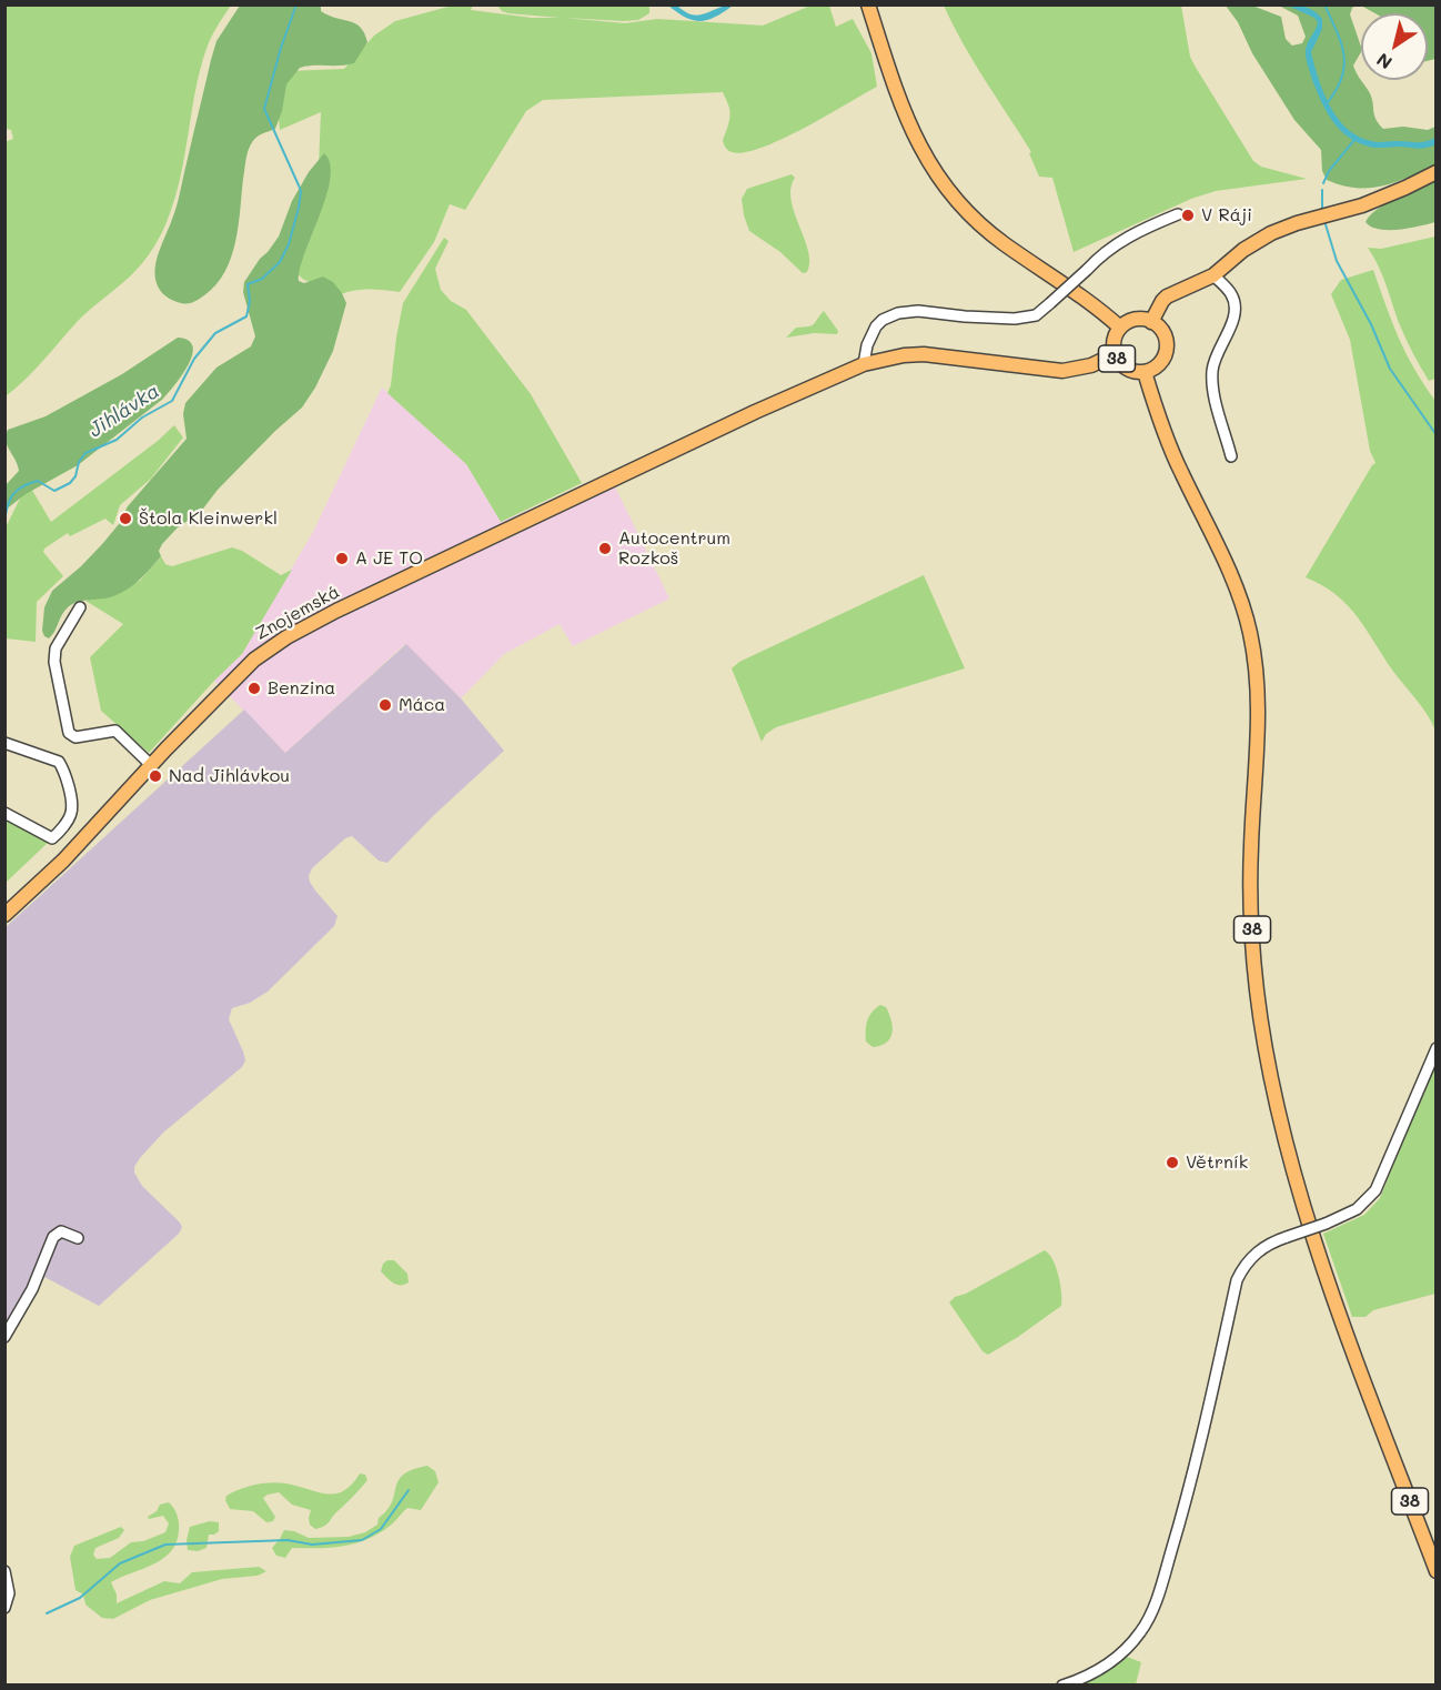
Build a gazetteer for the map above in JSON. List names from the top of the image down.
{
  "streets": {
    "main road": ["38", "Znojemská"]
  },
  "crossings": [
    ["38", "Znojemská"]
  ],
  "water": ["Jihlávka"],
  "places": [
    "V Ráji",
    "Štola Kleinwerkl",
    "Autocentrum Rozkoš",
    "A JE TO",
    "Benzina",
    "Máca",
    "Nad Jihlávkou",
    "Větrník"
  ],
  "north": "bottom left"
}
